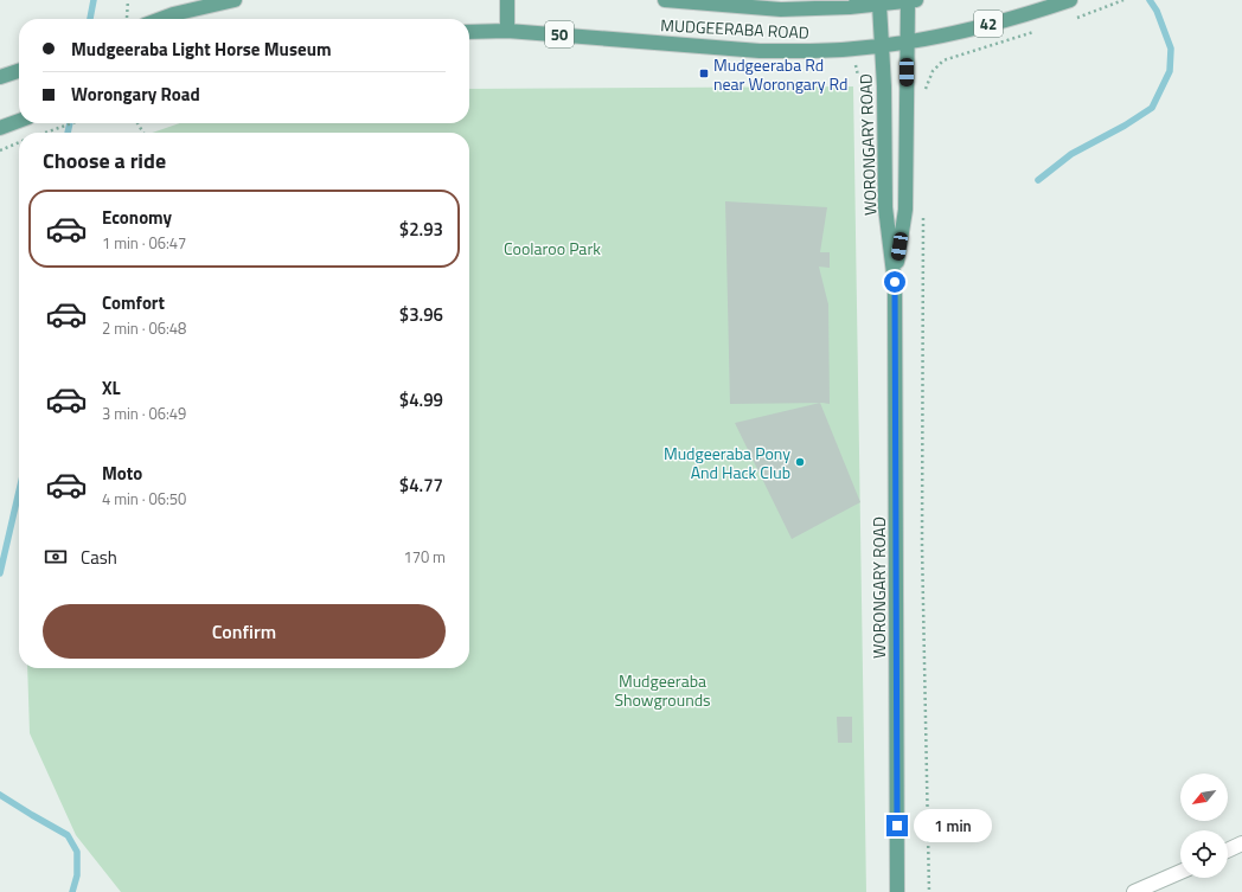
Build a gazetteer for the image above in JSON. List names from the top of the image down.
{
  "streets": {
    "main road": [
      "42",
      "MUDGEERABA ROAD",
      "50",
      "WORONGARY ROAD"
    ]
  },
  "crossings": [
    ["MUDGEERABA ROAD", "WORONGARY ROAD"]
  ],
  "parks": ["Coolaroo Park", "Mudgeeraba Showgrounds"],
  "places": {
    "transit": ["Mudgeeraba Rd near Worongary Rd"],
    "other": ["Mudgeeraba Pony And Hack Club"]
  },
  "north": "bottom left",
  "page": {
    "banner": ["Mudgeeraba Light Horse Museum", "Worongary Road"],
    "heading": "Choose a ride",
    "list": [
      {
        "name": "Economy",
        "note": "1 min · 06:47",
        "value": "$2.93"
      },
      {
        "name": "Comfort",
        "note": "2 min · 06:48",
        "value": "$3.96"
      },
      {
        "name": "XL",
        "note": "3 min · 06:49",
        "value": "$4.99"
      },
      {
        "name": "Moto",
        "note": "4 min · 06:50",
        "value": "$4.77"
      }
    ],
    "pay": ["Cash", "170 m"],
    "buttons": "Confirm",
    "bubble": "1 min"
  }
}
